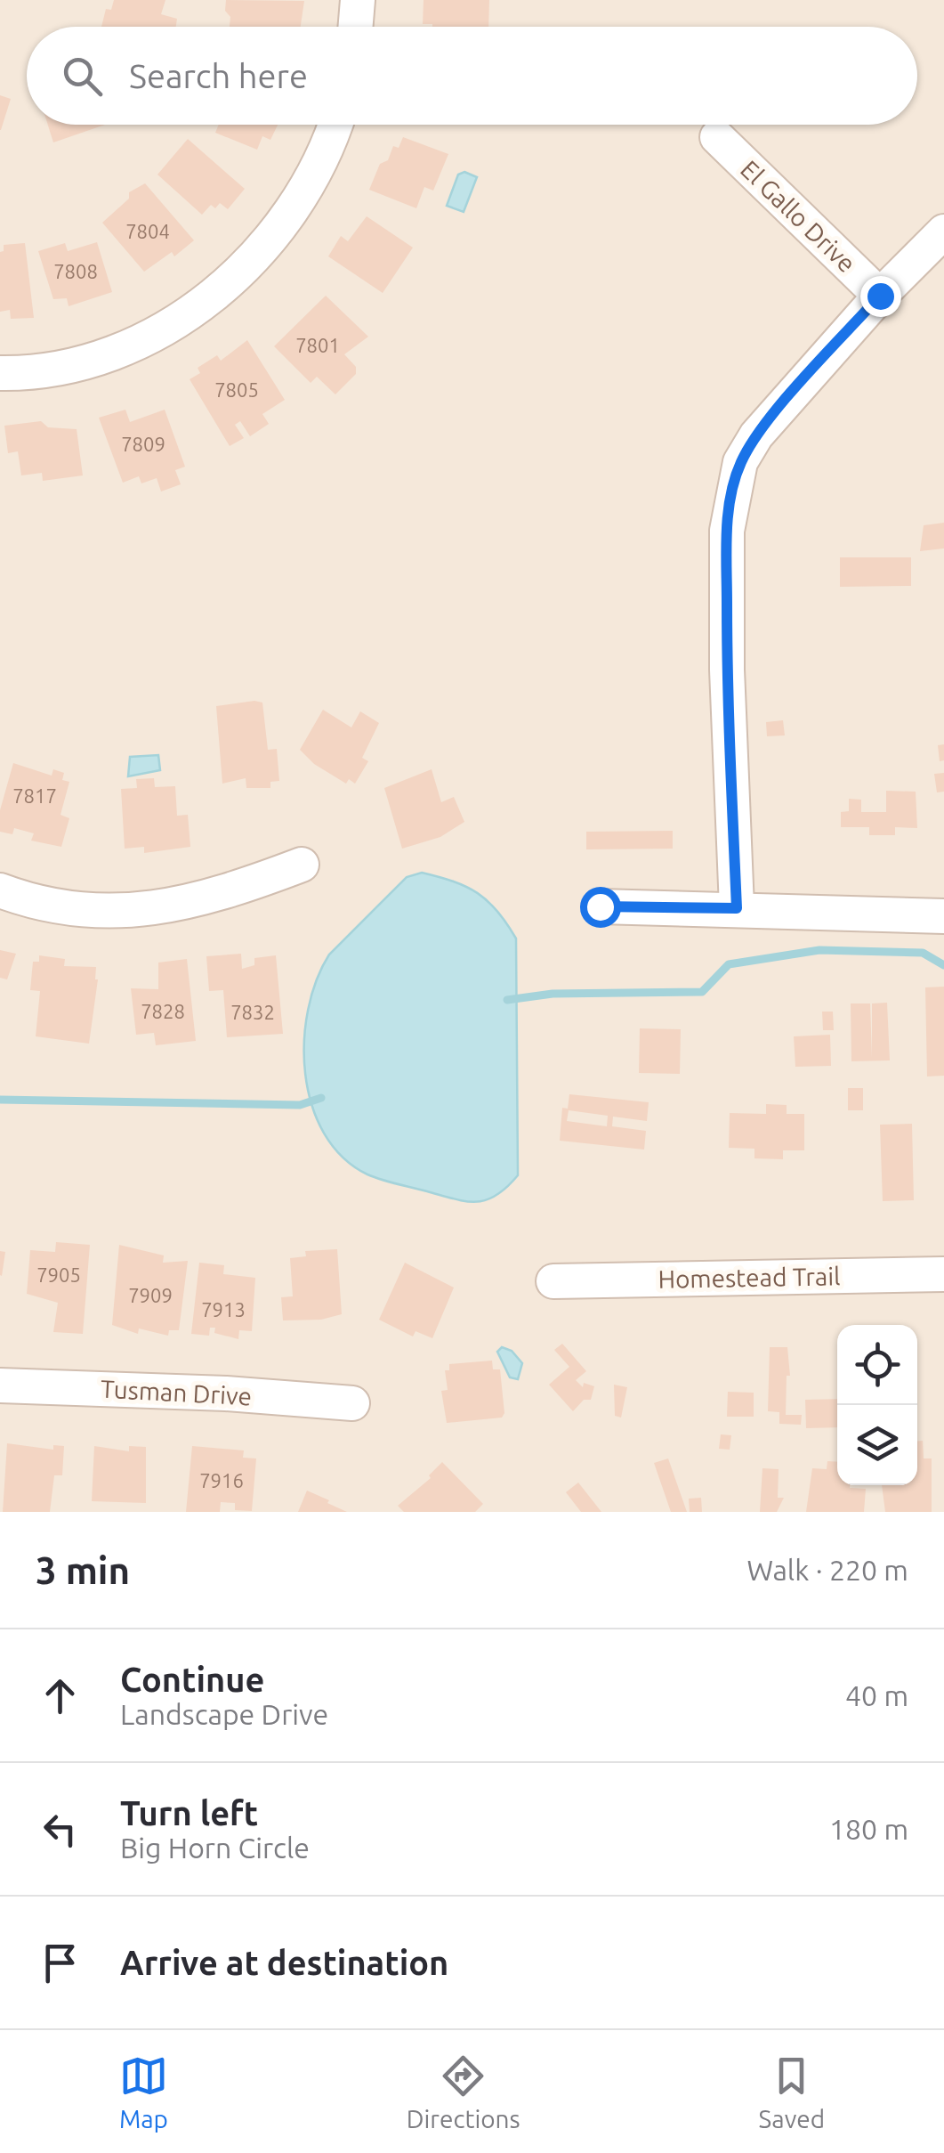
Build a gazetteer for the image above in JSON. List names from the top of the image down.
{
  "streets": {
    "street": ["El Gallo Drive", "Homestead Trail", "Tusman Drive"]
  },
  "house_numbers": [
    "7804",
    "7808",
    "7801",
    "7805",
    "7809",
    "7817",
    "7828",
    "7832",
    "7905",
    "7909",
    "7913",
    "7916"
  ],
  "page": {
    "search": "Search here",
    "heading": ["3 min", "Walk · 220 m"],
    "list": [
      ["Continue", "Landscape Drive", "40 m"],
      ["Turn left", "Big Horn Circle", "180 m"],
      "Arrive at destination"
    ],
    "nav": ["Map", "Directions", "Saved"]
  }
}
